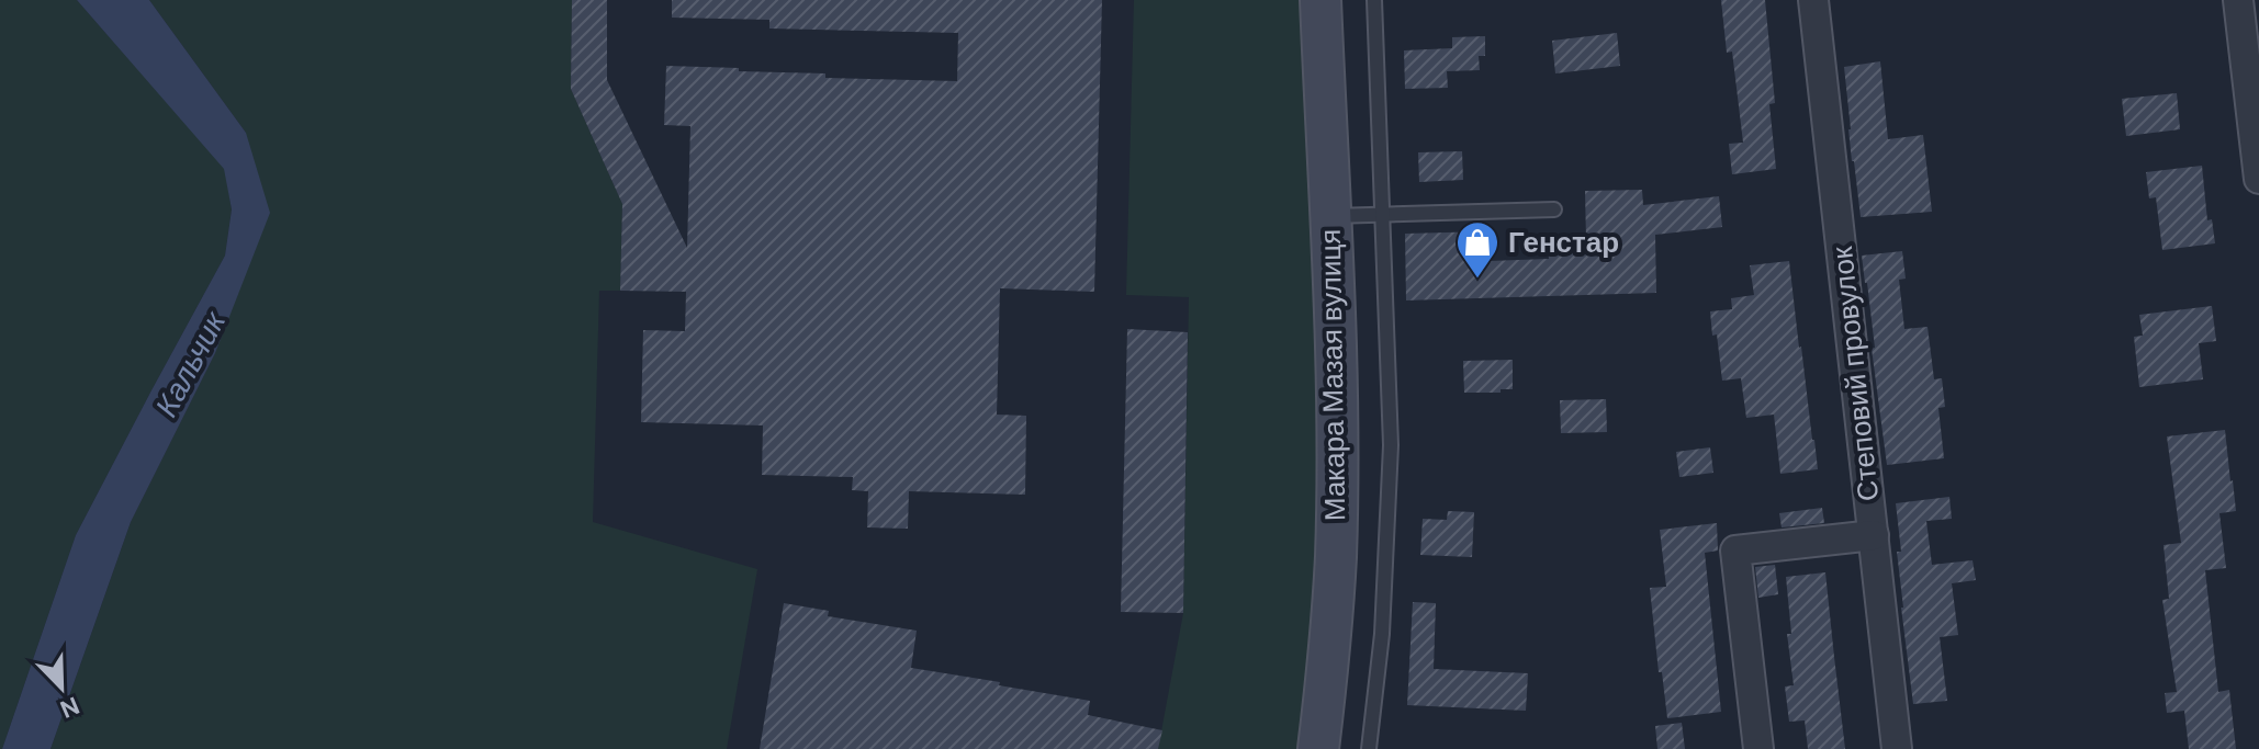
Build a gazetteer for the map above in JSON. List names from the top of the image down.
{
  "streets": {
    "main road": ["Макара Мазая вулиця"],
    "street": ["Степовий провулок"]
  },
  "water": ["Кальчик"],
  "places": {
    "shop": ["Генстар"]
  },
  "north": "bottom right"
}
